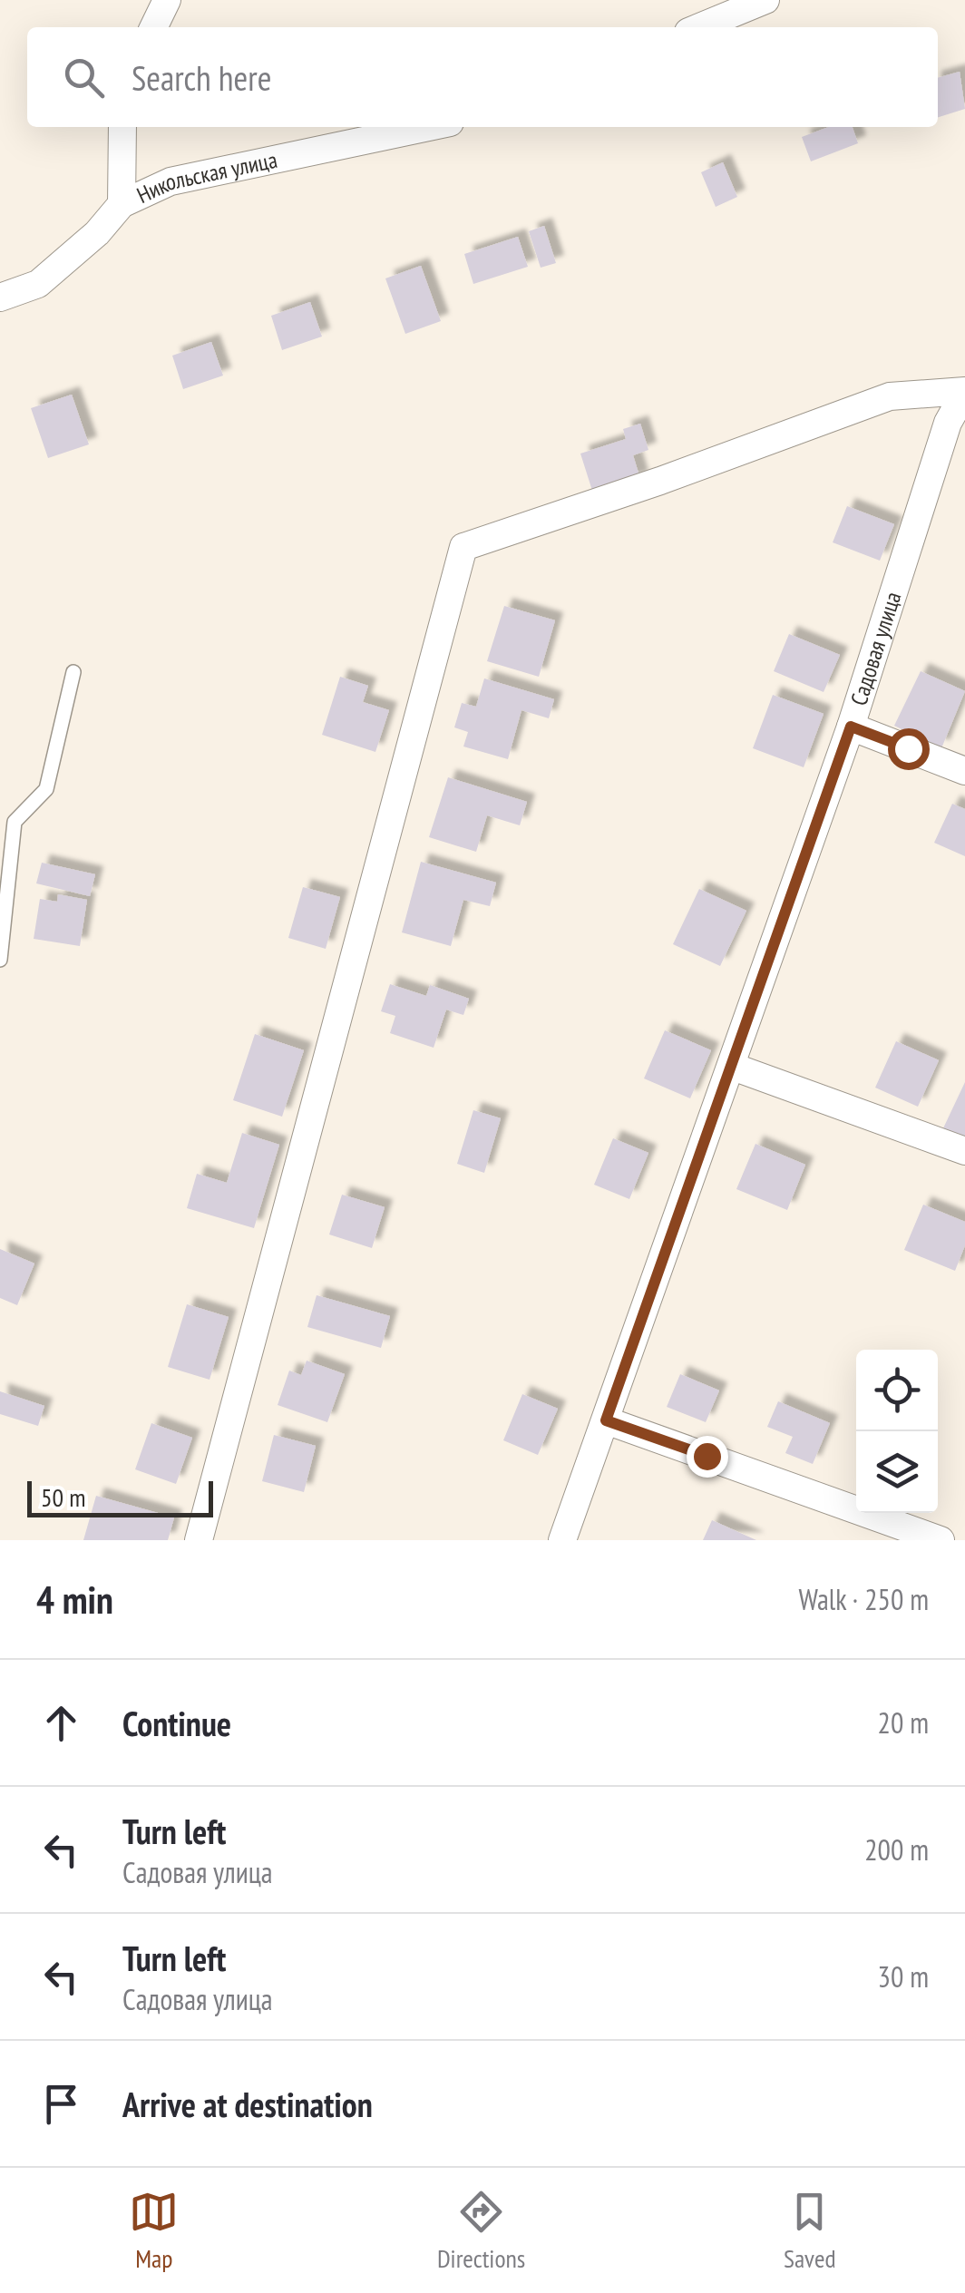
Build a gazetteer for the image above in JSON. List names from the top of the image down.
{
  "streets": {
    "street": ["Никольская улица", "Садовая улица"]
  },
  "scale_bar": "50 m",
  "page": {
    "search": "Search here",
    "scale": "50 m",
    "heading": ["4 min", "Walk · 250 m"],
    "list": [
      ["Continue", "20 m"],
      ["Turn left", "Садовая улица", "200 m"],
      ["Turn left", "Садовая улица", "30 m"],
      "Arrive at destination"
    ],
    "nav": ["Map", "Directions", "Saved"]
  }
}
